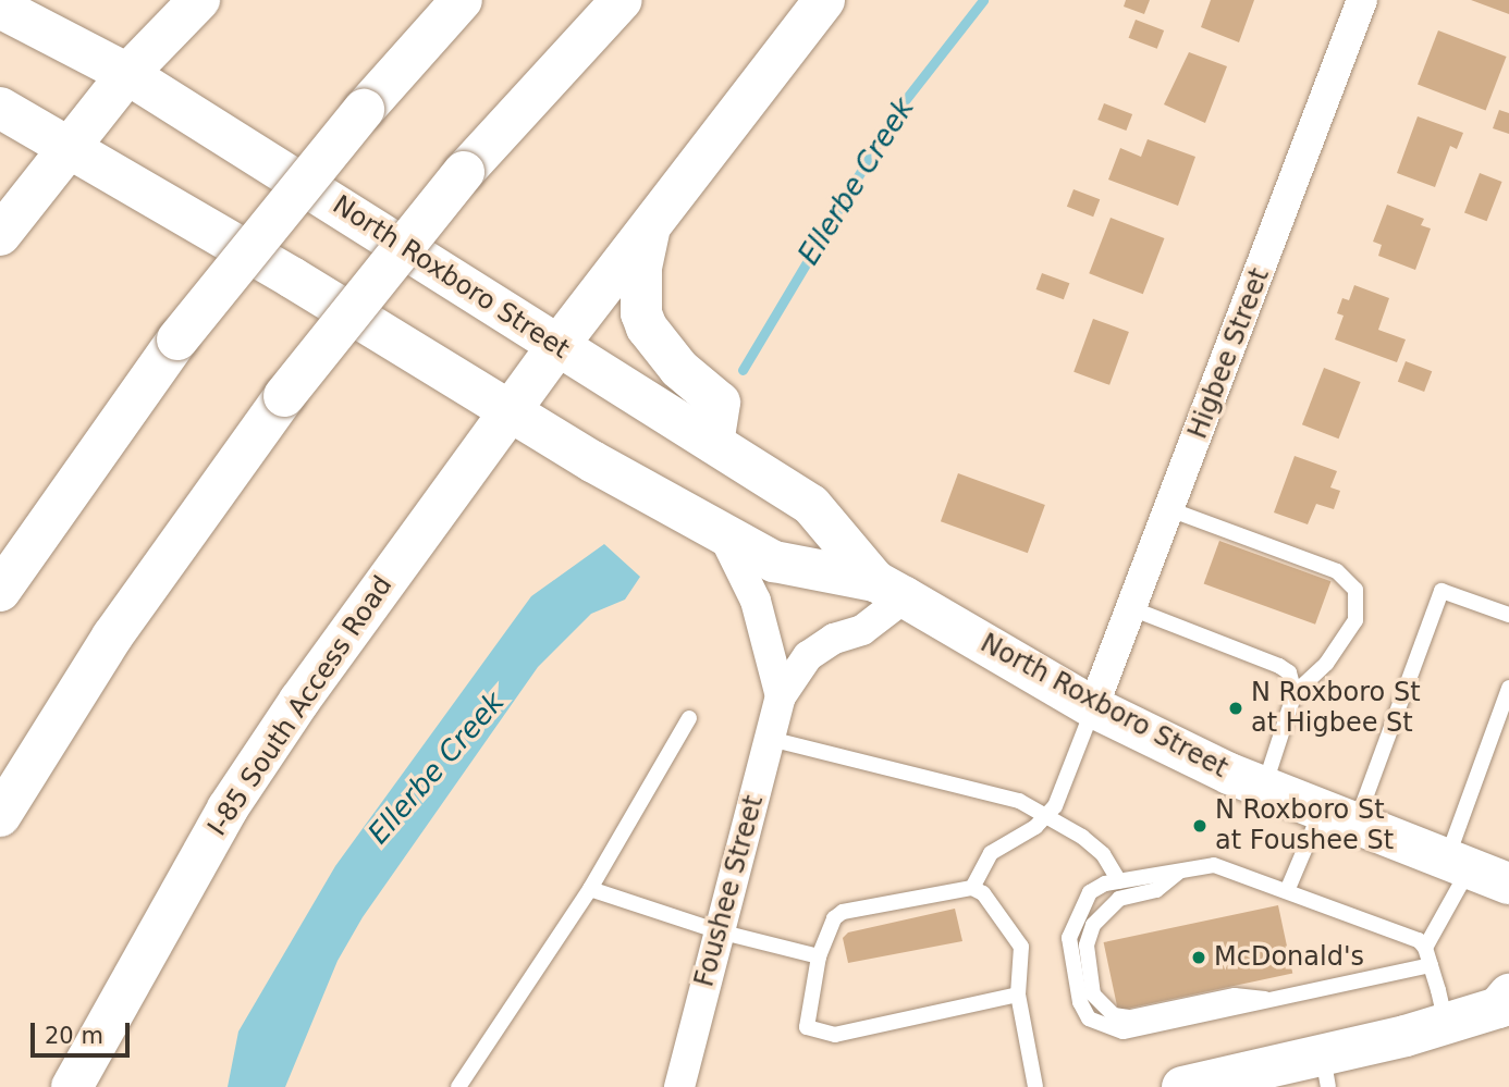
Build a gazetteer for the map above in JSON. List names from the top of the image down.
{
  "streets": {
    "main road": ["North Roxboro Street", "I-85 South Access Road"],
    "street": ["Higbee Street", "Foushee Street"]
  },
  "crossings": [
    ["North Roxboro Street", "Higbee Street"],
    ["North Roxboro Street", "I-85 South Access Road"],
    ["North Roxboro Street", "Foushee Street"]
  ],
  "water": ["Ellerbe Creek"],
  "places": ["N Roxboro St at Higbee St", "N Roxboro St at Foushee St", "McDonald's"],
  "scale_bar": "20 m"
}
